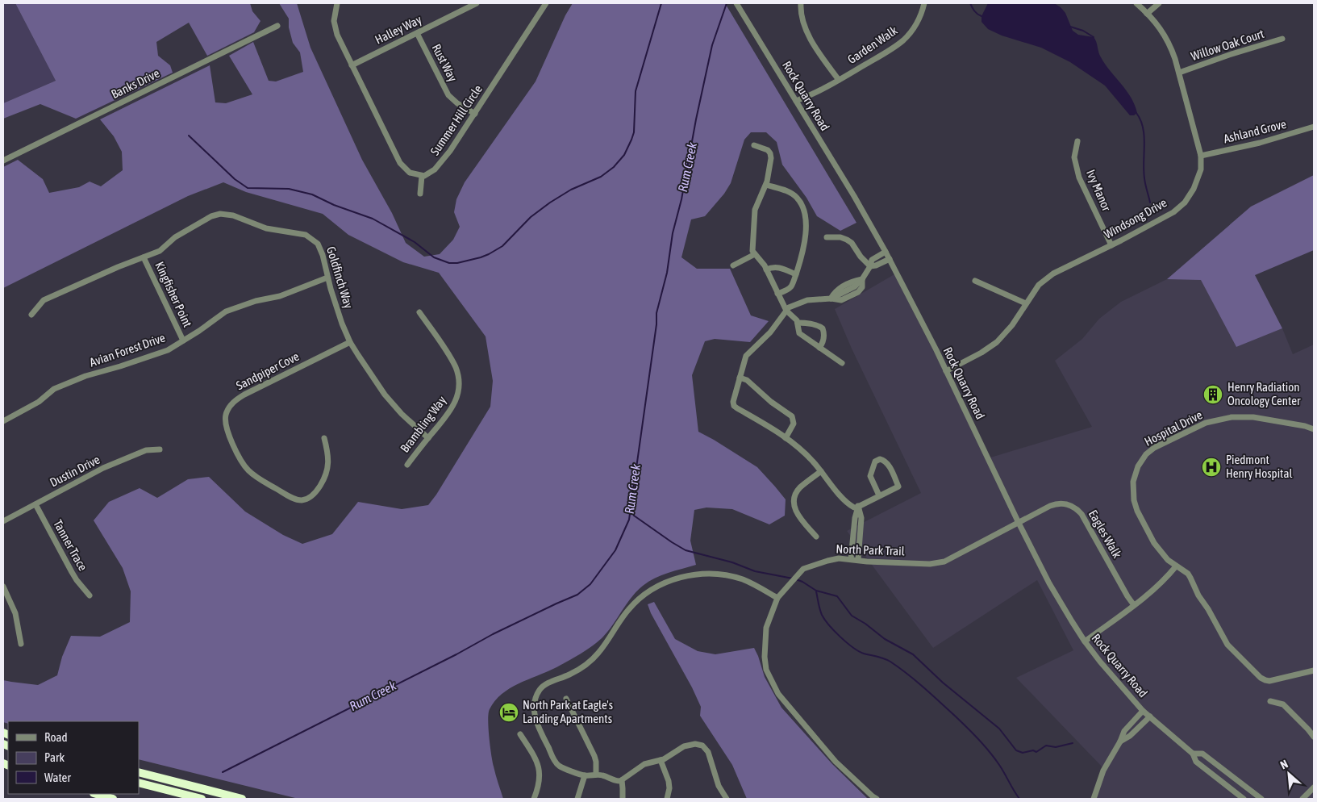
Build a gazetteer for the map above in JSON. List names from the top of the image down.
{
  "streets": {
    "street": [
      "Halley Way",
      "Garden Walk",
      "Willow Oak Court",
      "Rust Way",
      "Banks Drive",
      "Rock Quarry Road",
      "Summer Hill Circle",
      "Ashland Grove",
      "Ivy Manor",
      "Windsong Drive",
      "Goldfinch Way",
      "Kingfisher Point",
      "Avian Forest Drive",
      "Sandpiper Cove",
      "Brambling Way",
      "Hospital Drive",
      "Dustin Drive",
      "Eagles Walk",
      "Tanner Trace",
      "North Park Trail"
    ]
  },
  "crossings": [
    ["Halley Way", "Rust Way"],
    ["Garden Walk", "Rock Quarry Road"],
    ["Willow Oak Court", "Windsong Drive"],
    ["Rust Way", "Summer Hill Circle"],
    ["Rock Quarry Road", "Windsong Drive"],
    ["Rock Quarry Road", "Eagles Walk"],
    ["Rock Quarry Road", "North Park Trail"],
    ["Ashland Grove", "Windsong Drive"],
    ["Ivy Manor", "Windsong Drive"],
    ["Goldfinch Way", "Kingfisher Point"],
    ["Goldfinch Way", "Avian Forest Drive"],
    ["Goldfinch Way", "Sandpiper Cove"],
    ["Goldfinch Way", "Brambling Way"],
    ["Kingfisher Point", "Avian Forest Drive"],
    ["Dustin Drive", "Tanner Trace"],
    ["Eagles Walk", "North Park Trail"]
  ],
  "water": ["Rum Creek"],
  "places": {
    "building": ["Henry Radiation Oncology Center"],
    "hospital": ["Piedmont Henry Hospital"],
    "hotel": ["North Park at Eagle's Landing Apartments"]
  },
  "legend": ["Road", "Park", "Water"],
  "north": "top left"
}
